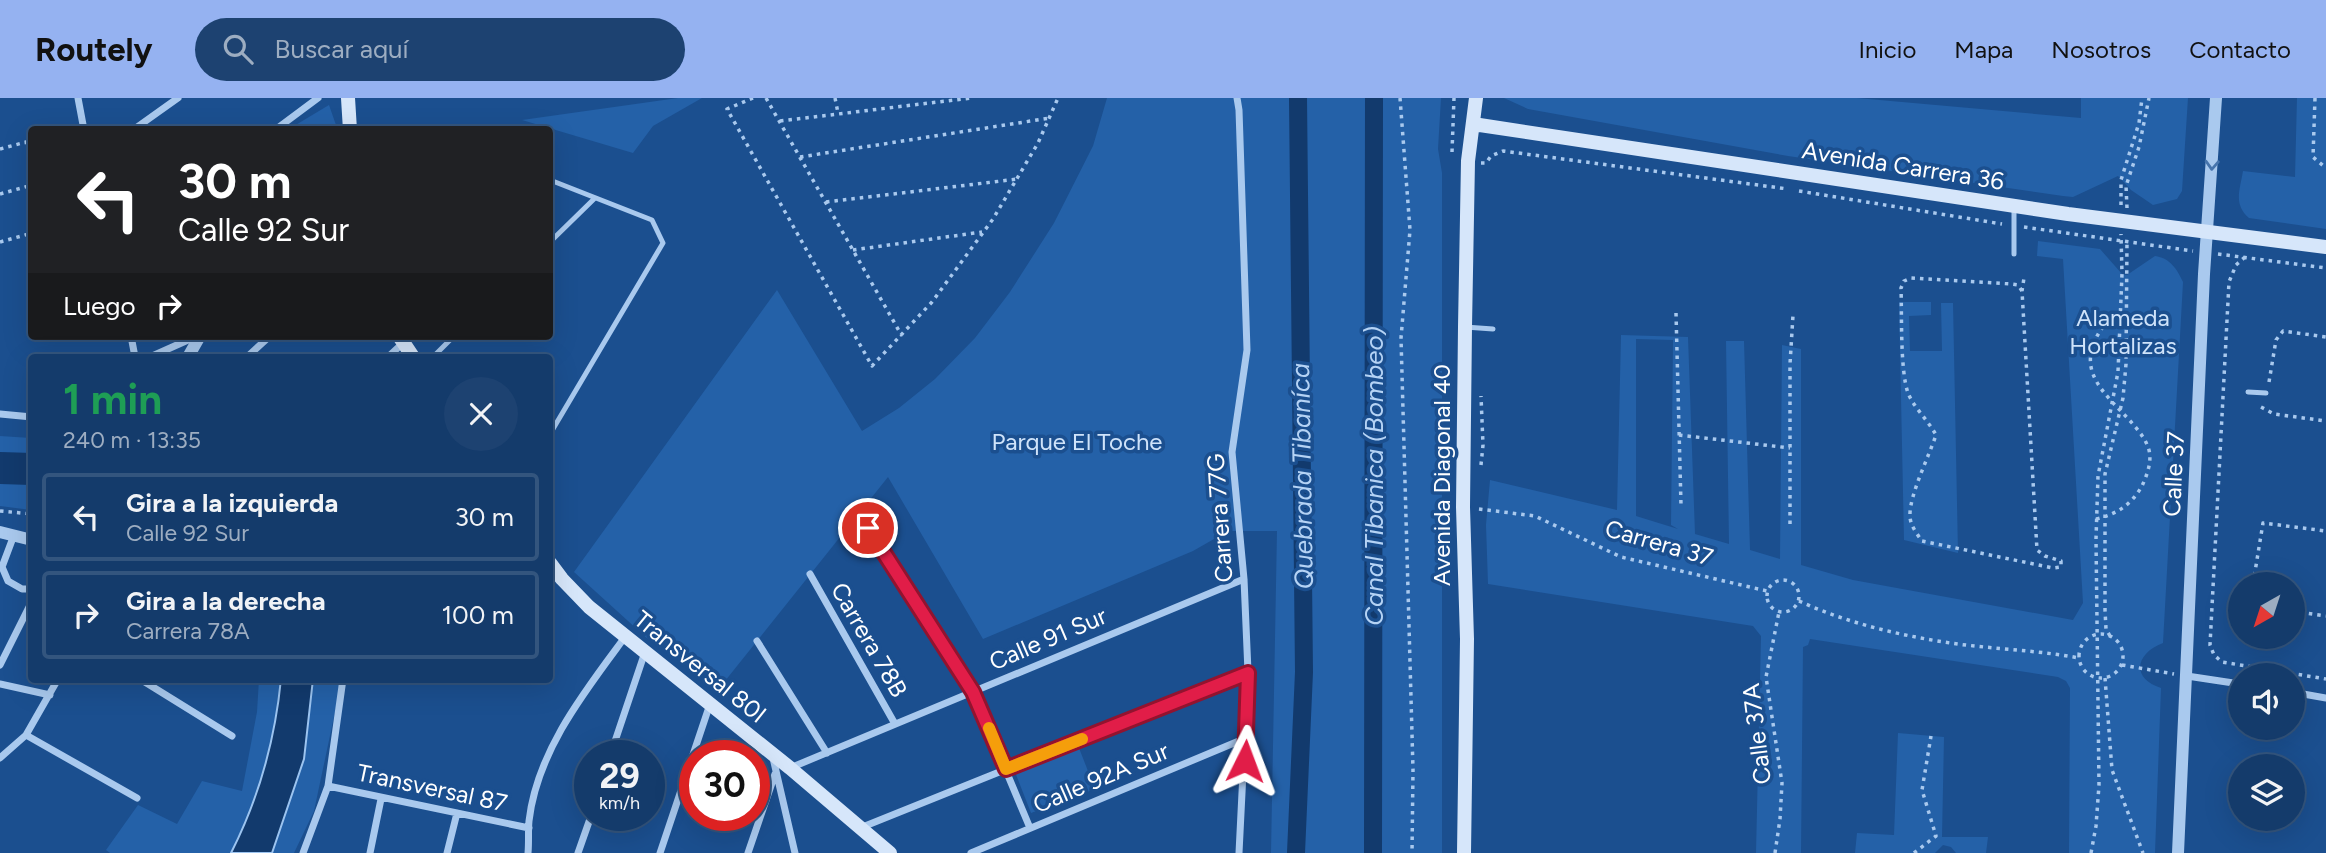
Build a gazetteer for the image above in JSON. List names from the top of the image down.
{
  "streets": {
    "main road": ["Avenida Carrera 36", "Avenida Diagonal 40", "Transversal 80I"],
    "street": [
      "Calle 37",
      "Carrera 77G",
      "Calle 91 Sur",
      "Carrera 78B",
      "Calle 92A Sur",
      "Transversal 87"
    ],
    "path": ["Carrera 37", "Calle 37A"]
  },
  "crossings": [
    ["Avenida Carrera 36", "Calle 37"],
    ["Avenida Carrera 36", "Avenida Diagonal 40"],
    ["Avenida Diagonal 40", "Carrera 37"],
    ["Carrera 77G", "Calle 91 Sur"],
    ["Carrera 77G", "Calle 92A Sur"],
    ["Carrera 37", "Calle 37A"],
    ["Calle 91 Sur", "Carrera 78B"],
    ["Calle 91 Sur", "Transversal 80I"]
  ],
  "water": ["Quebrada Tibaníca", "Canal Tibanica (Bombeo)"],
  "parks": ["Alameda Hortalizas", "Parque El Toche"],
  "north": "bottom left",
  "page": {
    "header": "Routely",
    "search": "Buscar aquí",
    "nav": [
      "Inicio",
      "Mapa",
      "Nosotros",
      "Contacto"
    ],
    "turn": ["30 m", "Calle 92 Sur"],
    "then": "Luego",
    "heading": ["1 min", "240 m · 13:35"],
    "list": [
      {
        "name": "Gira a la izquierda",
        "note": "Calle 92 Sur",
        "value": "30 m"
      },
      {
        "name": "Gira a la derecha",
        "note": "Carrera 78A",
        "value": "100 m"
      }
    ],
    "speed": "29 km/h",
    "limit": "30"
  }
}
